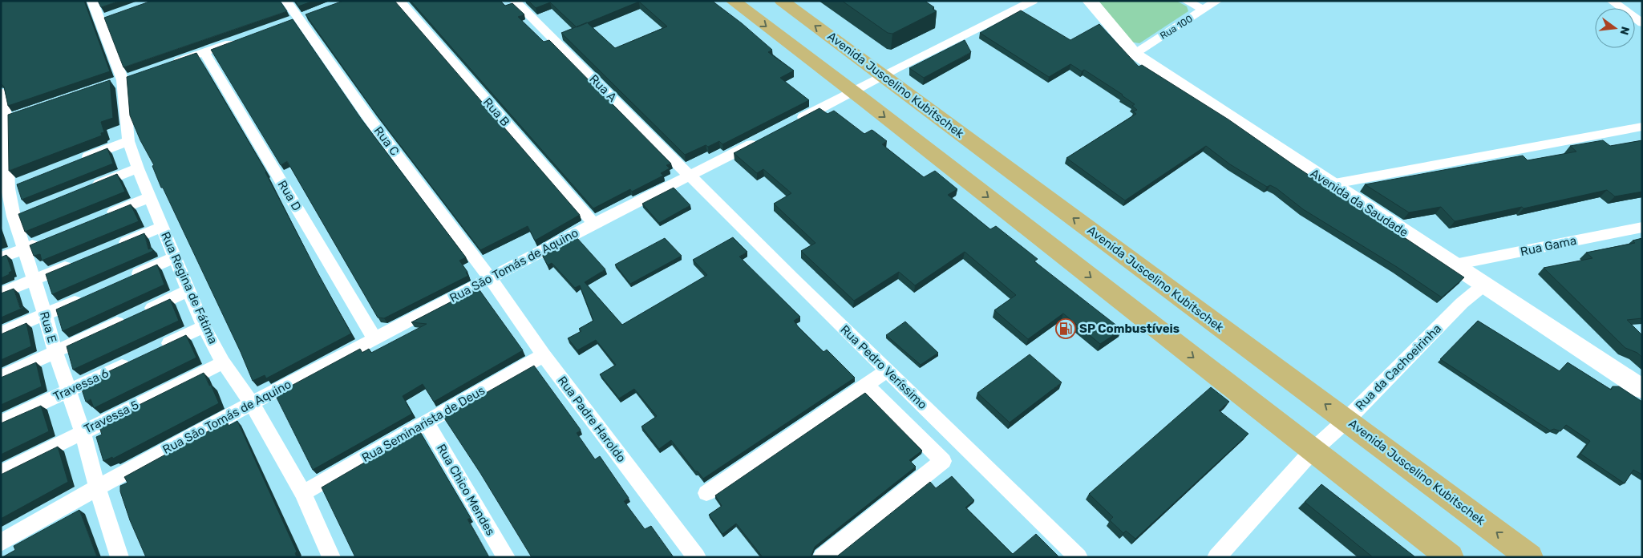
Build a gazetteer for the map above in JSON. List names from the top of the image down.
{
  "streets": {
    "main road": ["Avenida Juscelino Kubitschek"],
    "street": [
      "Rua 100",
      "Rua A",
      "Rua B",
      "Rua C",
      "Rua D",
      "Avenida da Saudade",
      "Rua Gama",
      "Rua São Tomás de Aquino",
      "Rua Regina de Fátima",
      "Rua E",
      "Rua Pedro Veríssimo",
      "Rua da Cachoeirinha",
      "Travessa 6",
      "Travessa 5",
      "Rua Padre Haroldo",
      "Rua Seminarista de Deus",
      "Rua Chico Mendes"
    ]
  },
  "crossings": [
    ["Rua 100", "Avenida da Saudade"],
    ["Avenida Juscelino Kubitschek", "Rua da Cachoeirinha"],
    ["Rua A", "Rua São Tomás de Aquino"],
    ["Rua A", "Rua Pedro Veríssimo"],
    ["Rua B", "Rua São Tomás de Aquino"],
    ["Rua C", "Rua São Tomás de Aquino"],
    ["Rua C", "Rua Padre Haroldo"],
    ["Rua D", "Rua São Tomás de Aquino"],
    ["Avenida da Saudade", "Rua Gama"],
    ["Avenida da Saudade", "Rua da Cachoeirinha"],
    ["Rua São Tomás de Aquino", "Rua Regina de Fátima"],
    ["Rua São Tomás de Aquino", "Rua E"],
    ["Rua São Tomás de Aquino", "Rua Pedro Veríssimo"],
    ["Rua São Tomás de Aquino", "Rua Padre Haroldo"],
    ["Rua Regina de Fátima", "Travessa 5"],
    ["Rua Regina de Fátima", "Rua Seminarista de Deus"],
    ["Rua E", "Travessa 6"],
    ["Rua E", "Travessa 5"],
    ["Rua Padre Haroldo", "Rua Seminarista de Deus"],
    ["Rua Seminarista de Deus", "Rua Chico Mendes"]
  ],
  "places": {
    "fuel station": ["SP Combustíveis"]
  },
  "north": "right"
}
